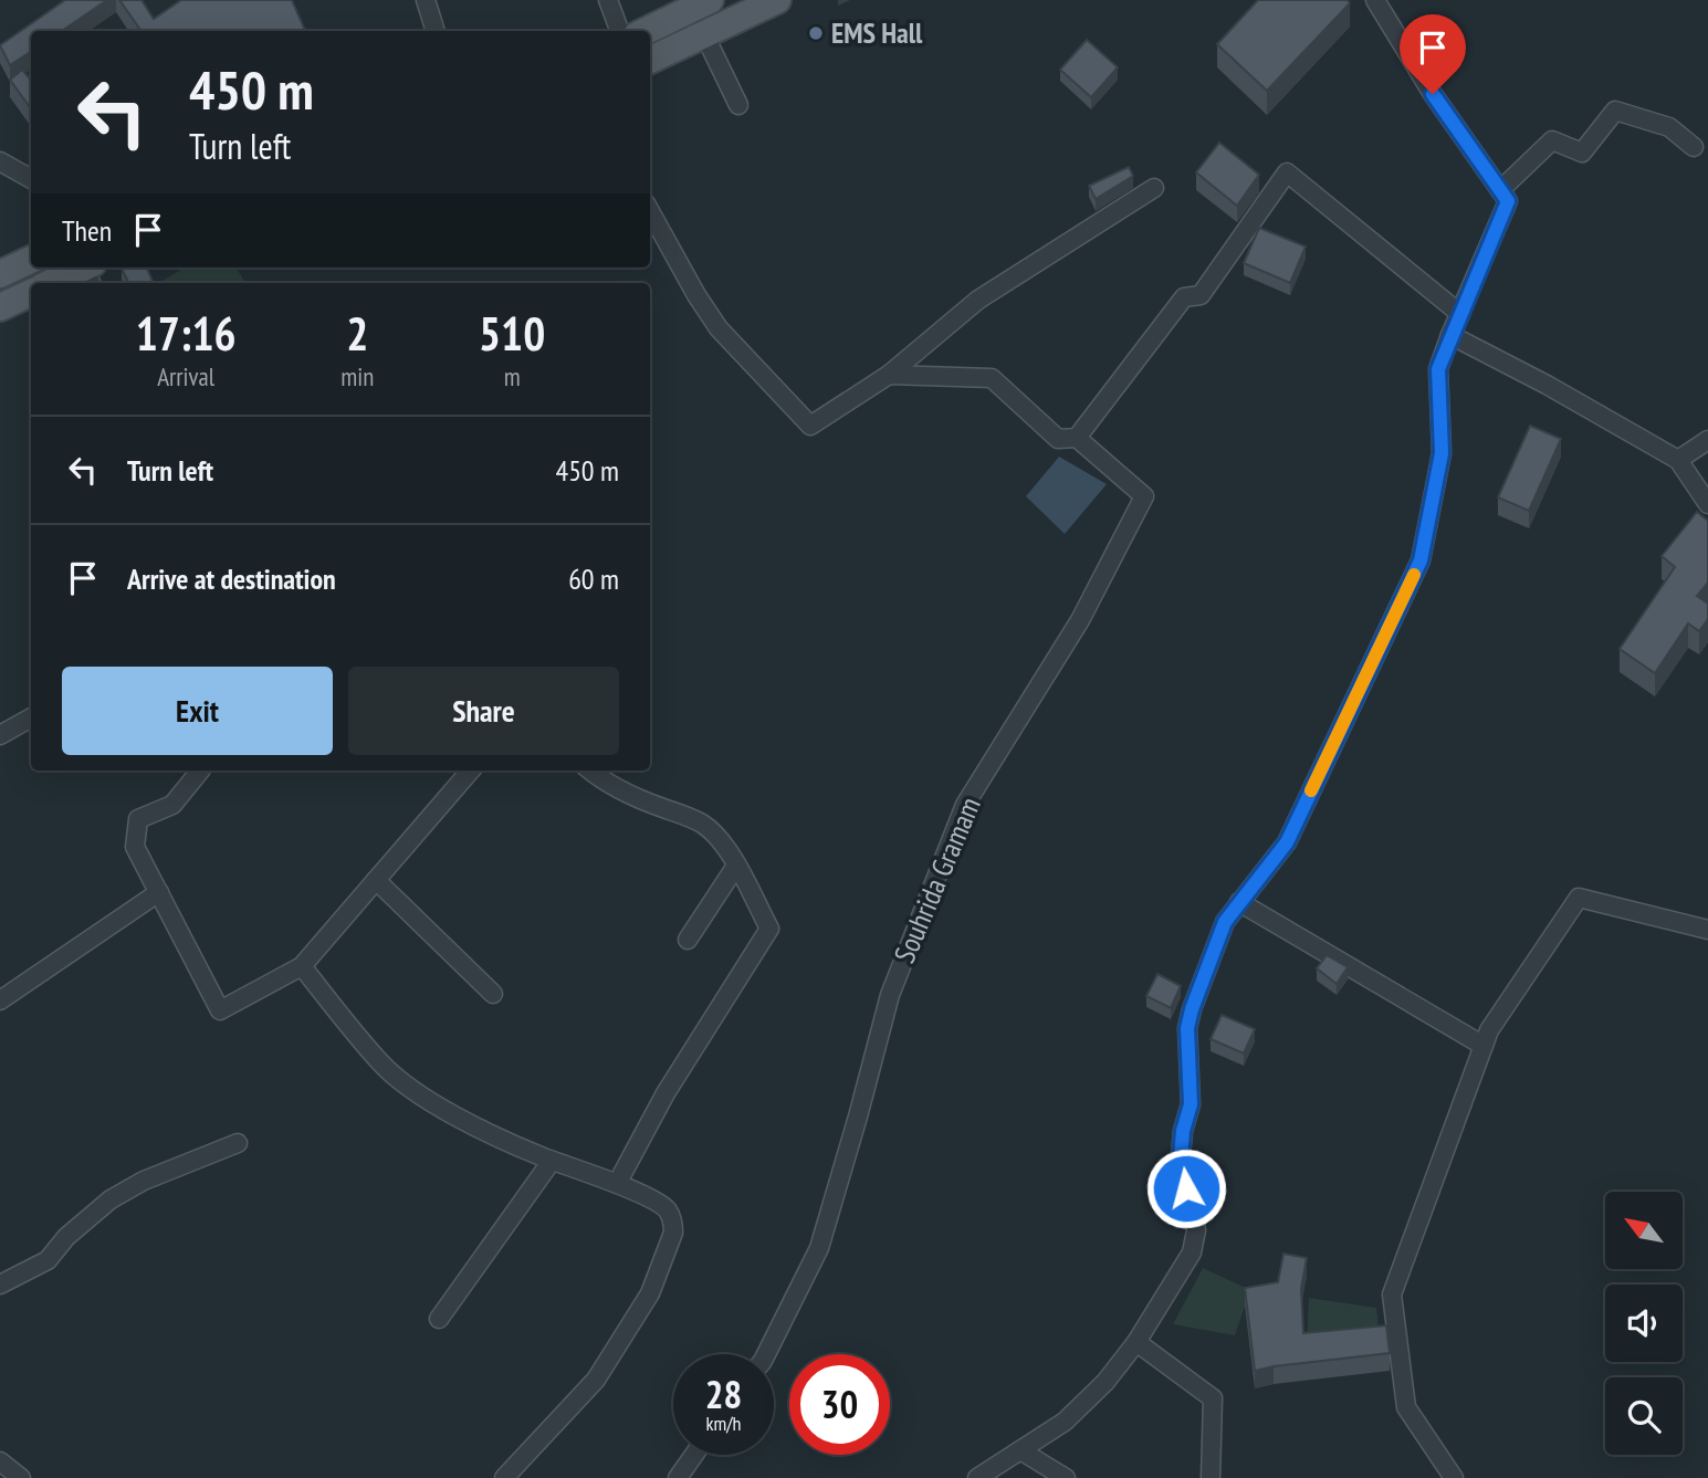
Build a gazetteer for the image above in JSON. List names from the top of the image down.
{
  "streets": {
    "street": ["Souhrida Gramam"]
  },
  "places": ["EMS Hall"],
  "north": "top left",
  "page": {
    "turn": ["450 m", "Turn left"],
    "then": "Then",
    "eta": [
      "17:16",
      "Arrival",
      "2",
      "min",
      "510",
      "m"
    ],
    "list": [
      {
        "name": "Turn left",
        "value": "450 m"
      },
      {
        "name": "Arrive at destination",
        "value": "60 m"
      }
    ],
    "buttons": ["Exit", "Share"],
    "speed": "28 km/h",
    "limit": "30"
  }
}
